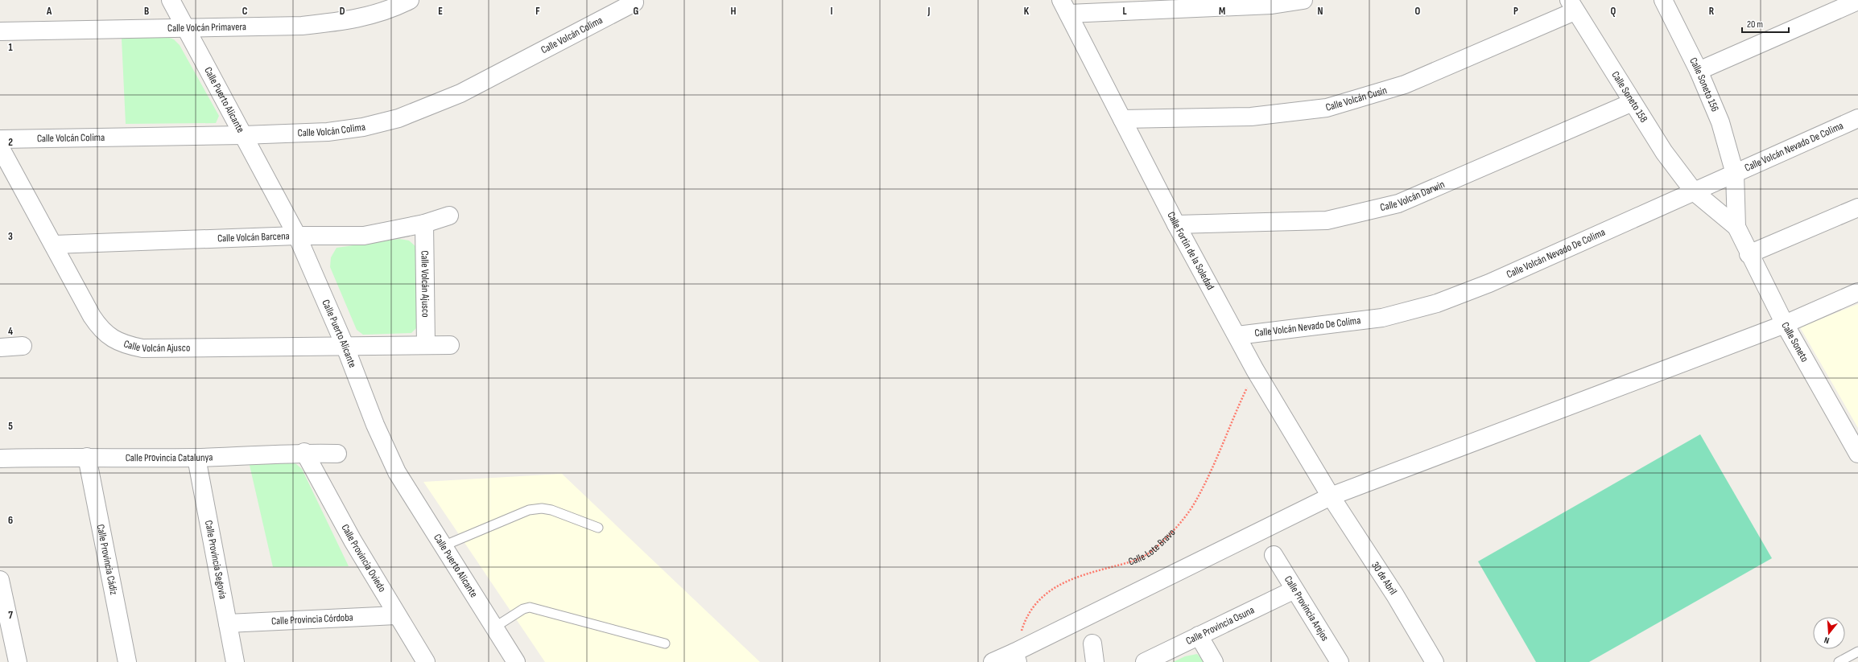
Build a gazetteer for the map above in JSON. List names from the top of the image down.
{
  "streets": {
    "street": [
      "Calle Volcán Primavera",
      "Calle Volcán Colima",
      "Calle Soneto 156",
      "Calle Soneto 158",
      "Calle Volcán Cusin",
      "Calle Puerto Alicante",
      "Calle Volcán Nevado De Colima",
      "Calle Volcán Darwin",
      "Calle Volcán Barcena",
      "Calle Fortín de la Soledad",
      "Calle Volcán Ajusco",
      "Calle Soneto",
      "Calle Provincia Catalunya",
      "Calle Provincia Oviedo",
      "Calle Provincia Cádiz",
      "Calle Provincia Segovia",
      "30 de Abril",
      "Calle Provincia Arejos",
      "Calle Provincia Córdoba",
      "Calle Provincia Osuna"
    ],
    "path": ["Calle Lote Bravo"]
  },
  "crossings": [
    ["Calle Volcán Primavera", "Calle Puerto Alicante"],
    ["Calle Volcán Colima", "Calle Puerto Alicante"],
    ["Calle Soneto 156", "Calle Volcán Nevado De Colima"],
    ["Calle Soneto 156", "Calle Soneto"],
    ["Calle Soneto 158", "Calle Volcán Cusin"],
    ["Calle Soneto 158", "Calle Volcán Nevado De Colima"],
    ["Calle Soneto 158", "Calle Volcán Darwin"],
    ["Calle Soneto 158", "Calle Soneto"],
    ["Calle Volcán Cusin", "Calle Fortín de la Soledad"],
    ["Calle Puerto Alicante", "Calle Volcán Barcena"],
    ["Calle Puerto Alicante", "Calle Volcán Ajusco"],
    ["Calle Volcán Nevado De Colima", "Calle Fortín de la Soledad"],
    ["Calle Volcán Nevado De Colima", "Calle Soneto"],
    ["Calle Volcán Darwin", "Calle Fortín de la Soledad"],
    ["Calle Volcán Barcena", "Calle Volcán Ajusco"],
    ["Calle Fortín de la Soledad", "Calle Lote Bravo"],
    ["Calle Fortín de la Soledad", "30 de Abril"],
    ["Calle Provincia Catalunya", "Calle Provincia Oviedo"],
    ["Calle Provincia Catalunya", "Calle Provincia Cádiz"],
    ["Calle Provincia Catalunya", "Calle Provincia Segovia"],
    ["Calle Provincia Oviedo", "Calle Provincia Córdoba"],
    ["Calle Provincia Segovia", "Calle Provincia Córdoba"],
    ["Calle Provincia Arejos", "Calle Provincia Osuna"]
  ],
  "scale_bar": "20 m",
  "north": "bottom",
  "grid": {
    "columns": [
      "A",
      "B",
      "C",
      "D",
      "E",
      "F",
      "G",
      "H",
      "I",
      "J",
      "K",
      "L",
      "M",
      "N",
      "O",
      "P",
      "Q",
      "R"
    ],
    "rows": [
      "1",
      "2",
      "3",
      "4",
      "5",
      "6",
      "7"
    ]
  }
}
